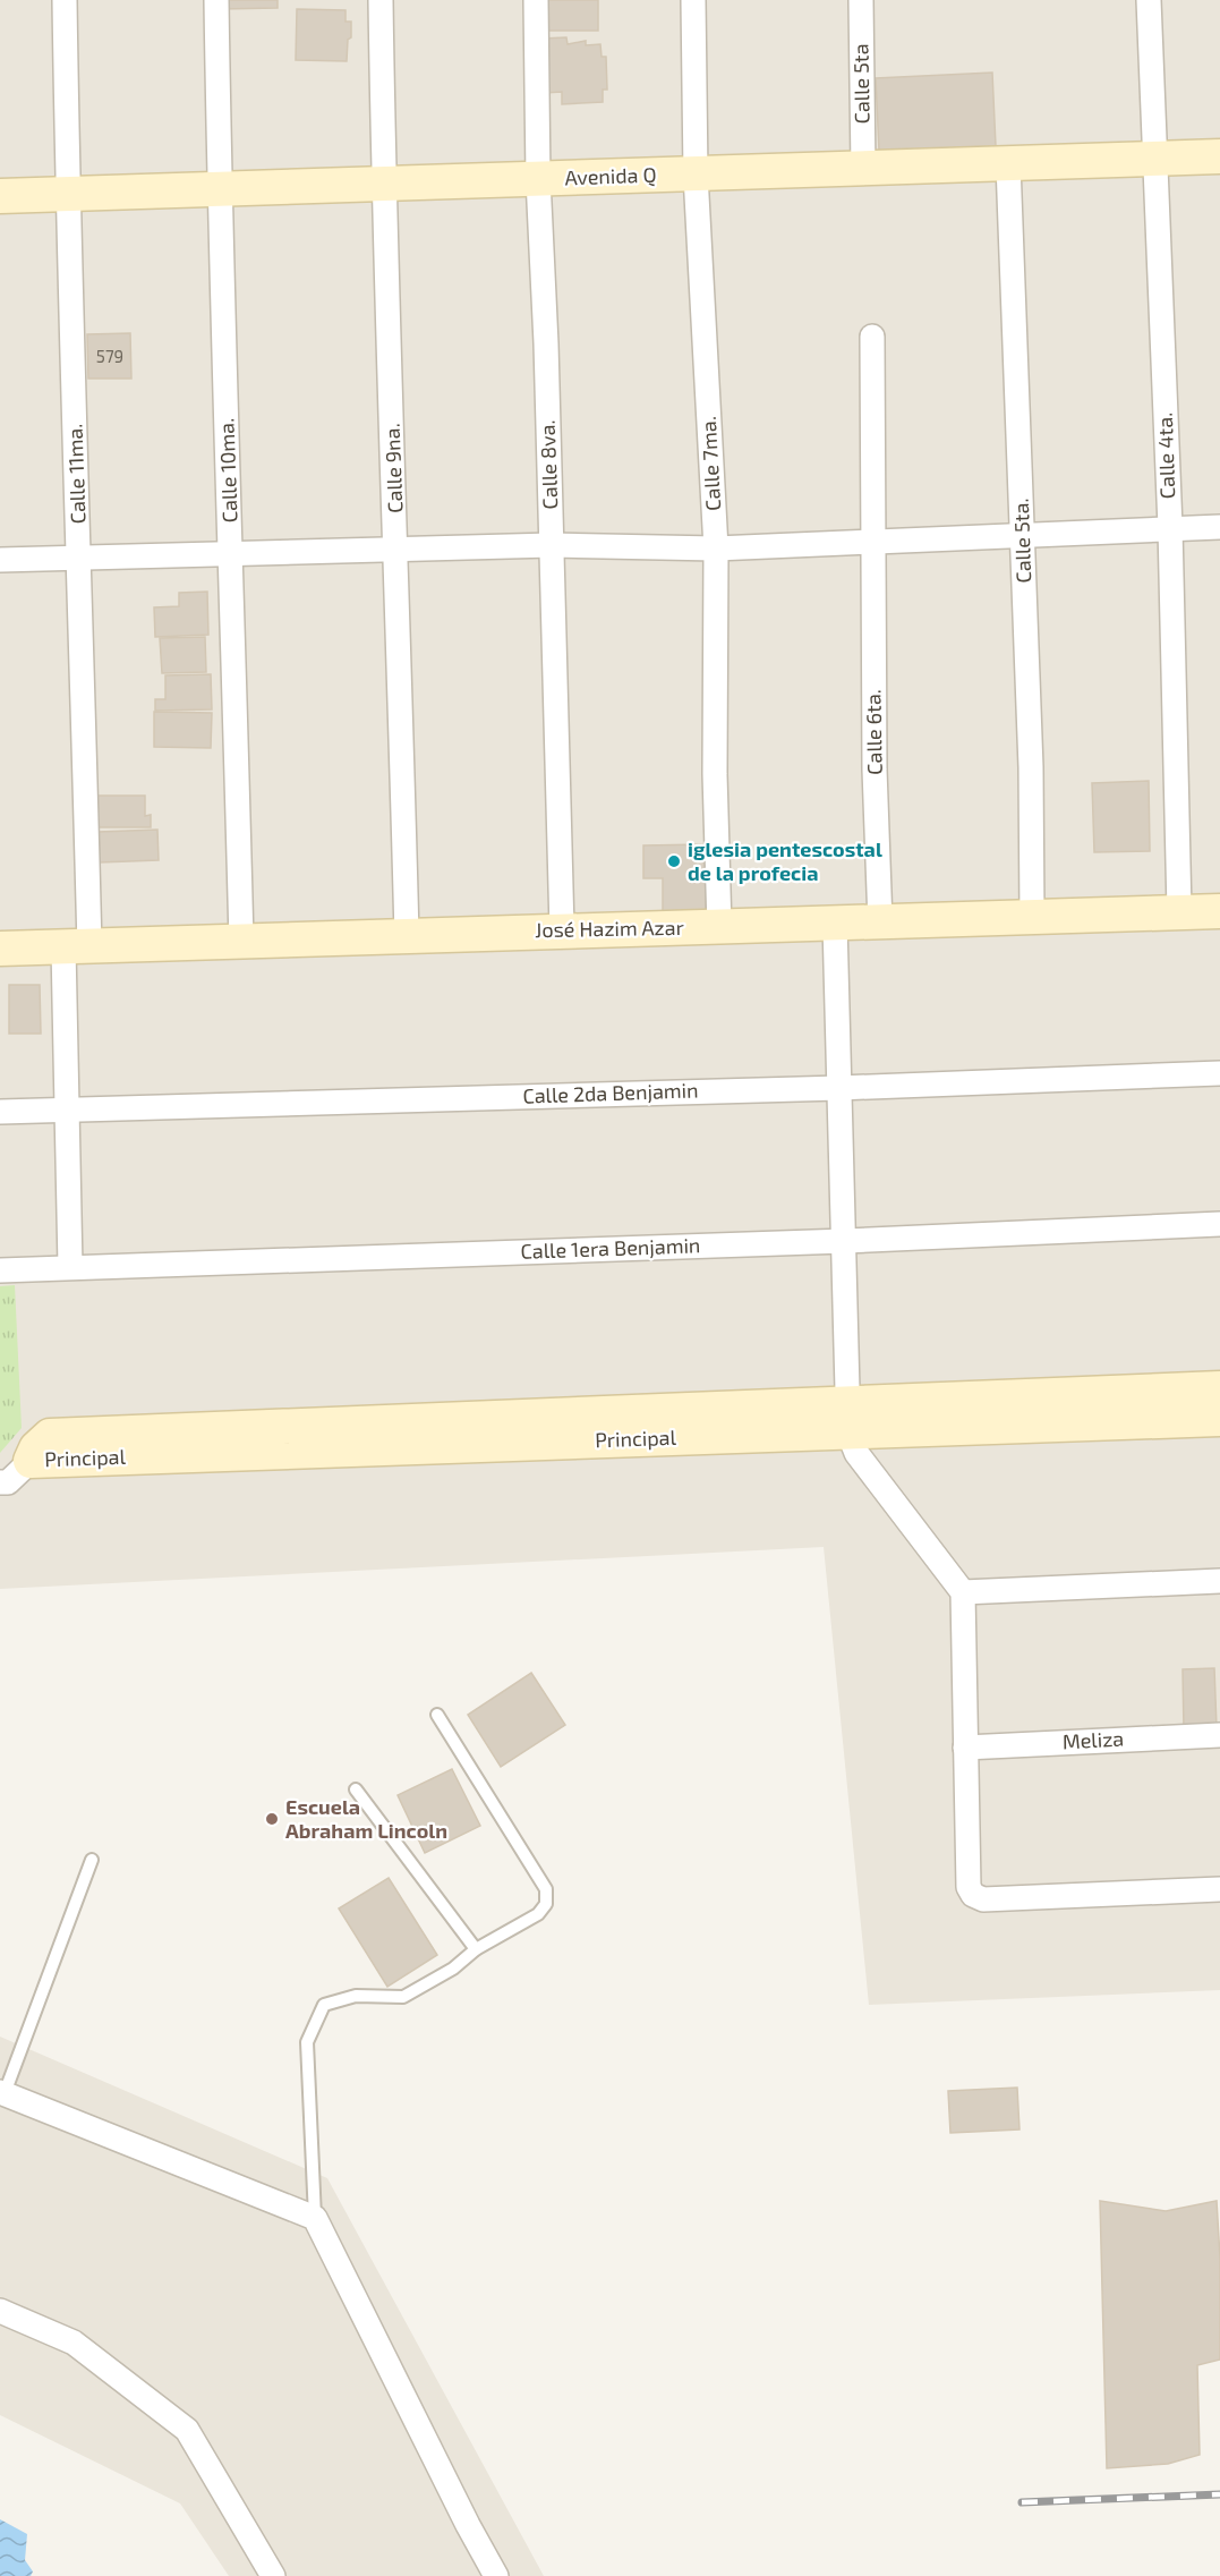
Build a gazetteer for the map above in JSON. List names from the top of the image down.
{
  "streets": {
    "street": [
      "Calle 5ta",
      "Avenida Q",
      "Calle 4ta.",
      "Calle 7ma.",
      "Calle 8va.",
      "Calle 9na.",
      "Calle 10ma.",
      "Calle 11ma.",
      "Calle 5ta.",
      "Calle 6ta.",
      "José Hazim Azar",
      "Calle 2da Benjamin",
      "Calle 1era Benjamin",
      "Principal",
      "Meliza"
    ]
  },
  "crossings": [
    ["Calle 5ta", "Avenida Q"],
    ["Avenida Q", "Calle 4ta."],
    ["Avenida Q", "Calle 7ma."],
    ["Avenida Q", "Calle 8va."],
    ["Avenida Q", "Calle 9na."],
    ["Avenida Q", "Calle 10ma."],
    ["Avenida Q", "Calle 11ma."],
    ["Avenida Q", "Calle 5ta."],
    ["Calle 4ta.", "José Hazim Azar"],
    ["Calle 7ma.", "José Hazim Azar"],
    ["Calle 8va.", "José Hazim Azar"],
    ["Calle 9na.", "José Hazim Azar"],
    ["Calle 10ma.", "José Hazim Azar"],
    ["Calle 11ma.", "José Hazim Azar"],
    ["Calle 11ma.", "Calle 2da Benjamin"],
    ["Calle 11ma.", "Calle 1era Benjamin"],
    ["Calle 5ta.", "José Hazim Azar"],
    ["Calle 6ta.", "José Hazim Azar"]
  ],
  "places": ["iglesia pentescostal de la profecia", "Escuela Abraham Lincoln"],
  "house_numbers": ["579"]
}
